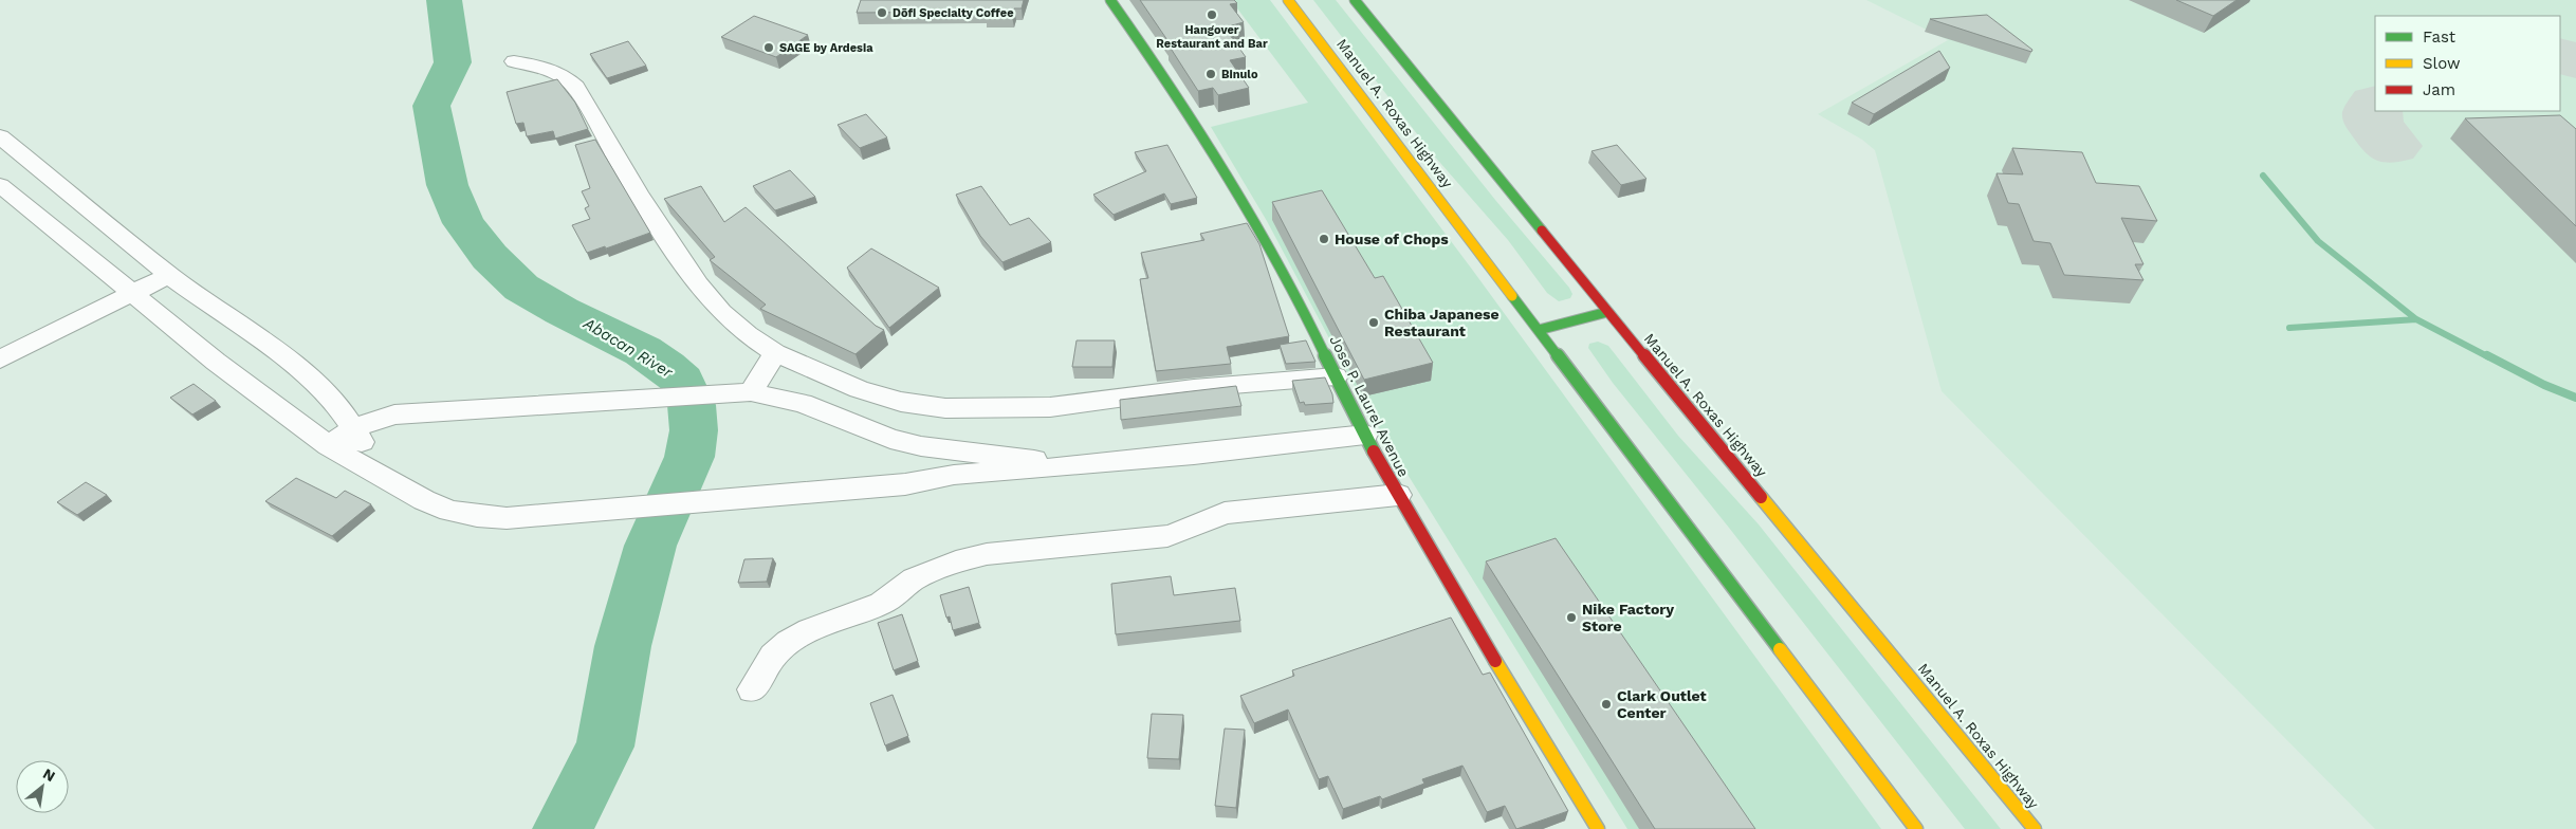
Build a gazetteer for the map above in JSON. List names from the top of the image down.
{
  "streets": {
    "main road": ["Manuel A. Roxas Highway", "Jose P. Laurel Avenue"]
  },
  "water": ["Abacan River"],
  "places": [
    "Dōfi Specialty Coffee",
    "Hangover Restaurant and Bar",
    "SAGE by Ardesia",
    "Binulo",
    "House of Chops",
    "Chiba Japanese Restaurant",
    "Nike Factory Store",
    "Clark Outlet Center"
  ],
  "legend": ["Fast", "Slow", "Jam"],
  "north": "top right"
}
